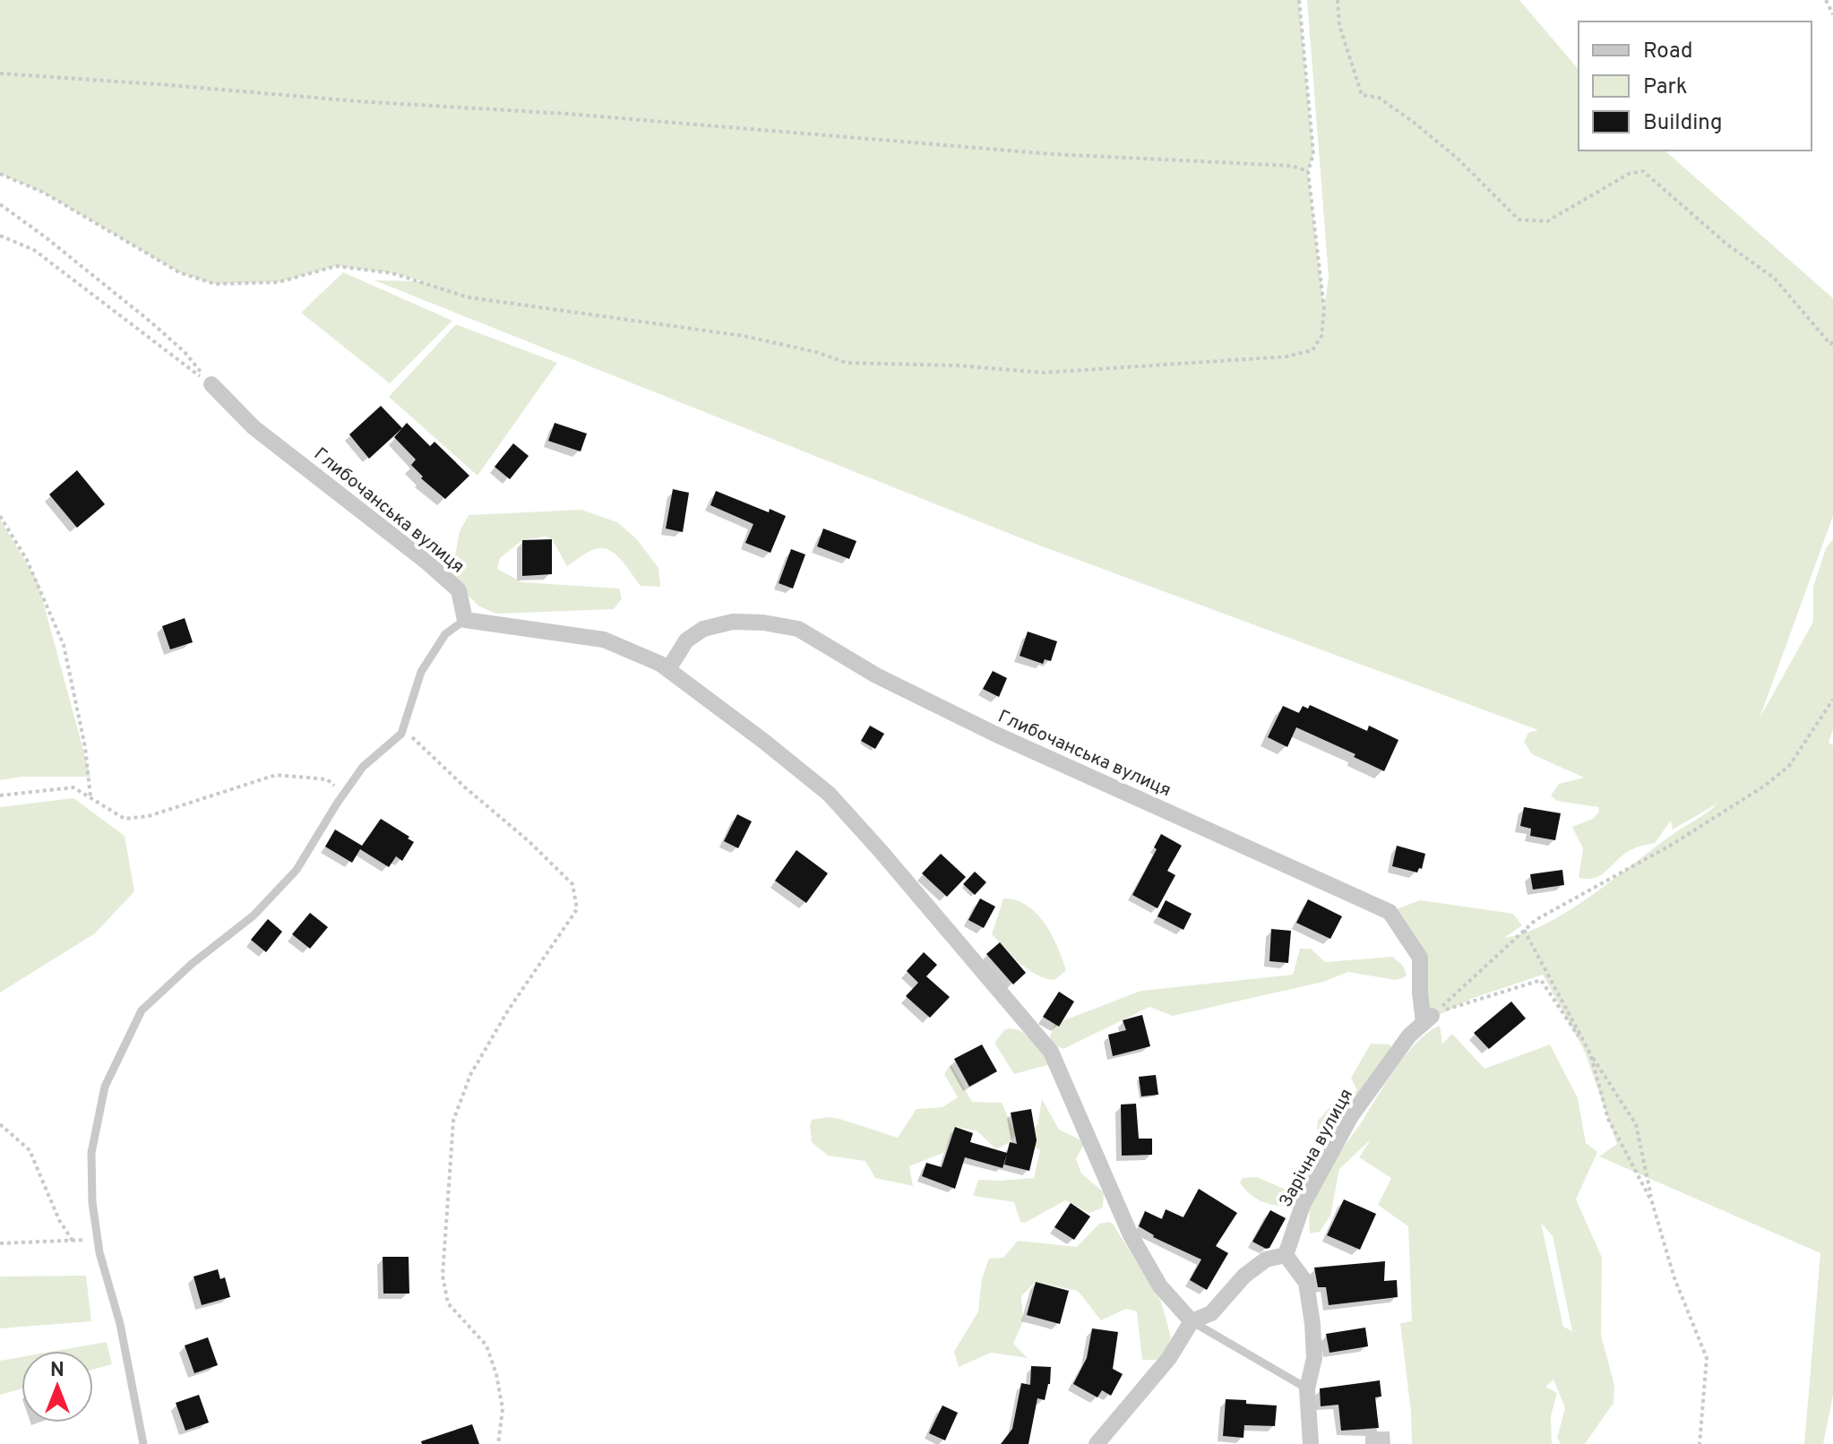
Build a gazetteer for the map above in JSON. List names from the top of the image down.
{
  "streets": {
    "street": ["Глибочанська вулиця", "Зарічна вулиця"]
  },
  "crossings": [
    ["Глибочанська вулиця", "Зарічна вулиця"]
  ],
  "legend": ["Road", "Park", "Building"],
  "north": "top"
}
